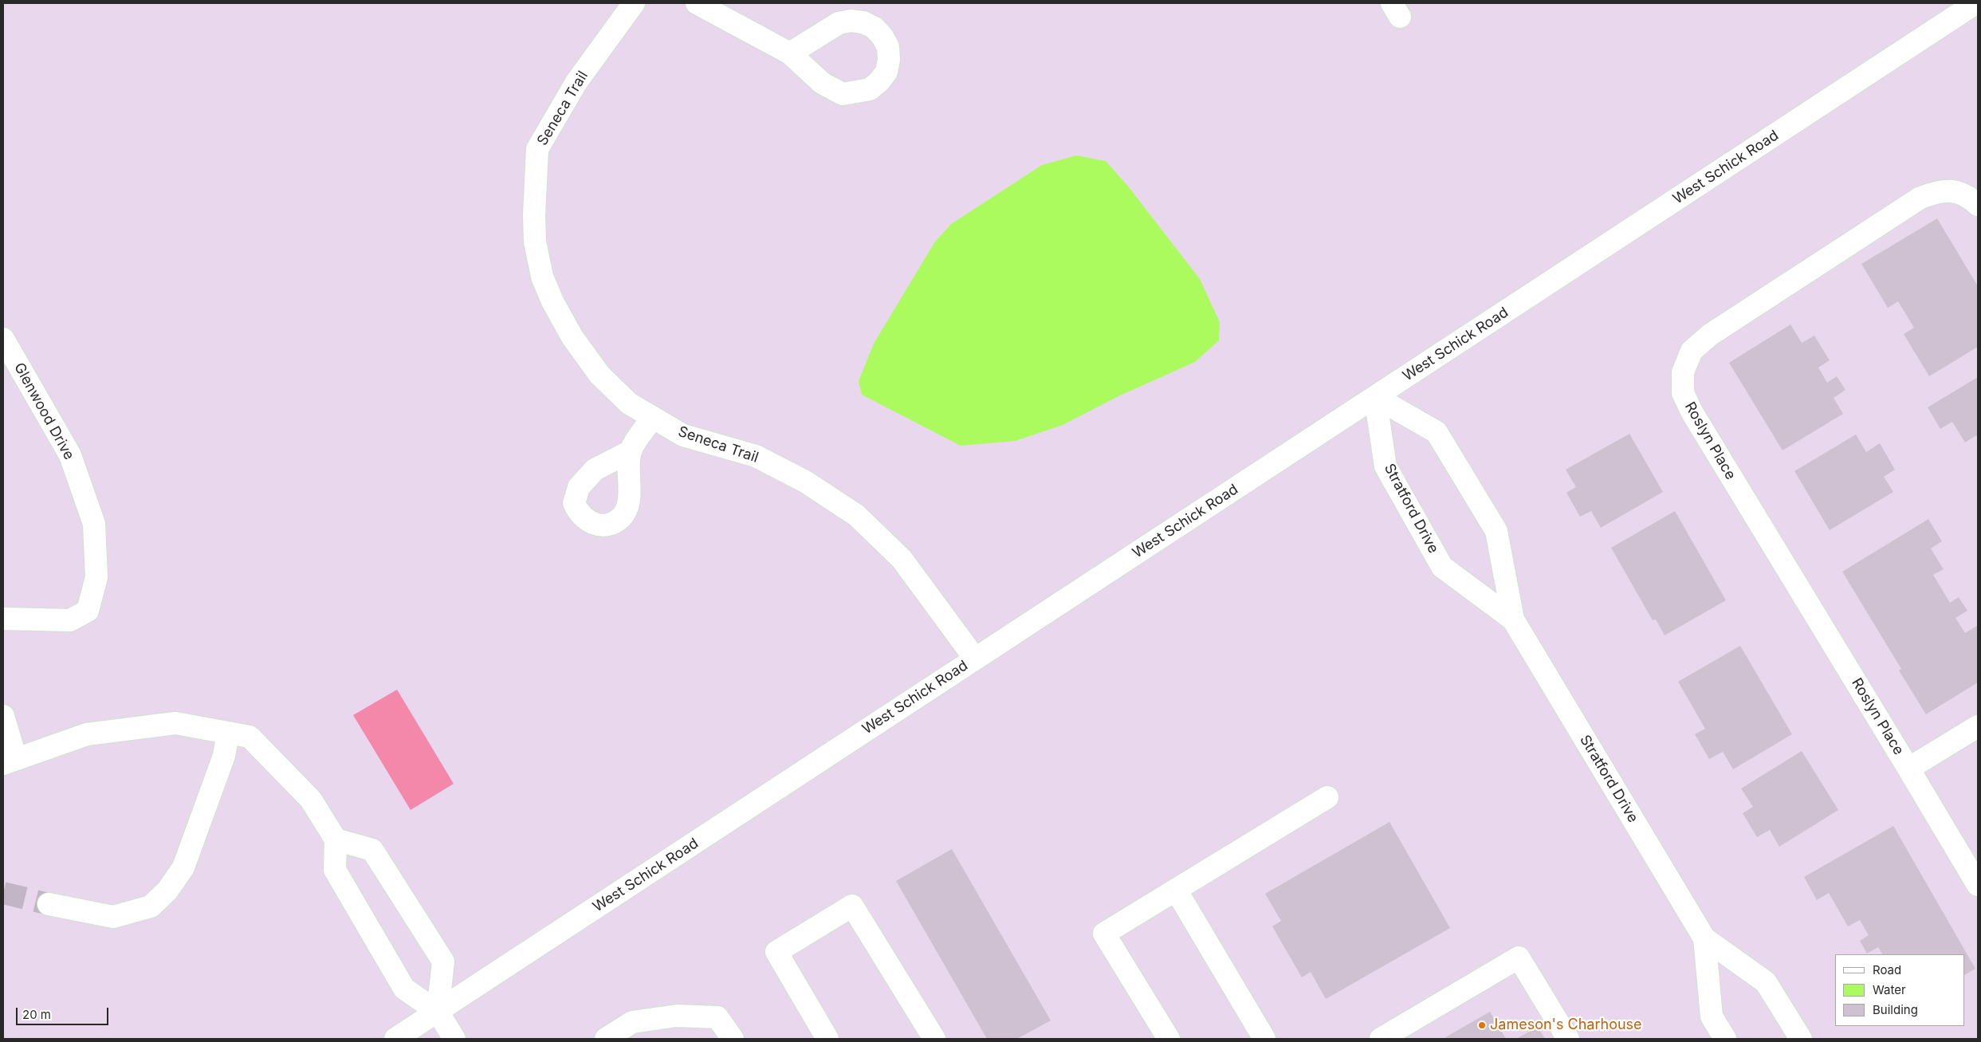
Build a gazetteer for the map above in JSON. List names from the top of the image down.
{
  "streets": {
    "street": [
      "Seneca Trail",
      "West Schick Road",
      "Glenwood Drive",
      "Roslyn Place",
      "Stratford Drive"
    ]
  },
  "crossings": [
    ["Seneca Trail", "West Schick Road"],
    ["West Schick Road", "Stratford Drive"]
  ],
  "places": ["Jameson's Charhouse"],
  "legend": ["Road", "Water", "Building"],
  "scale_bar": "20 m"
}
